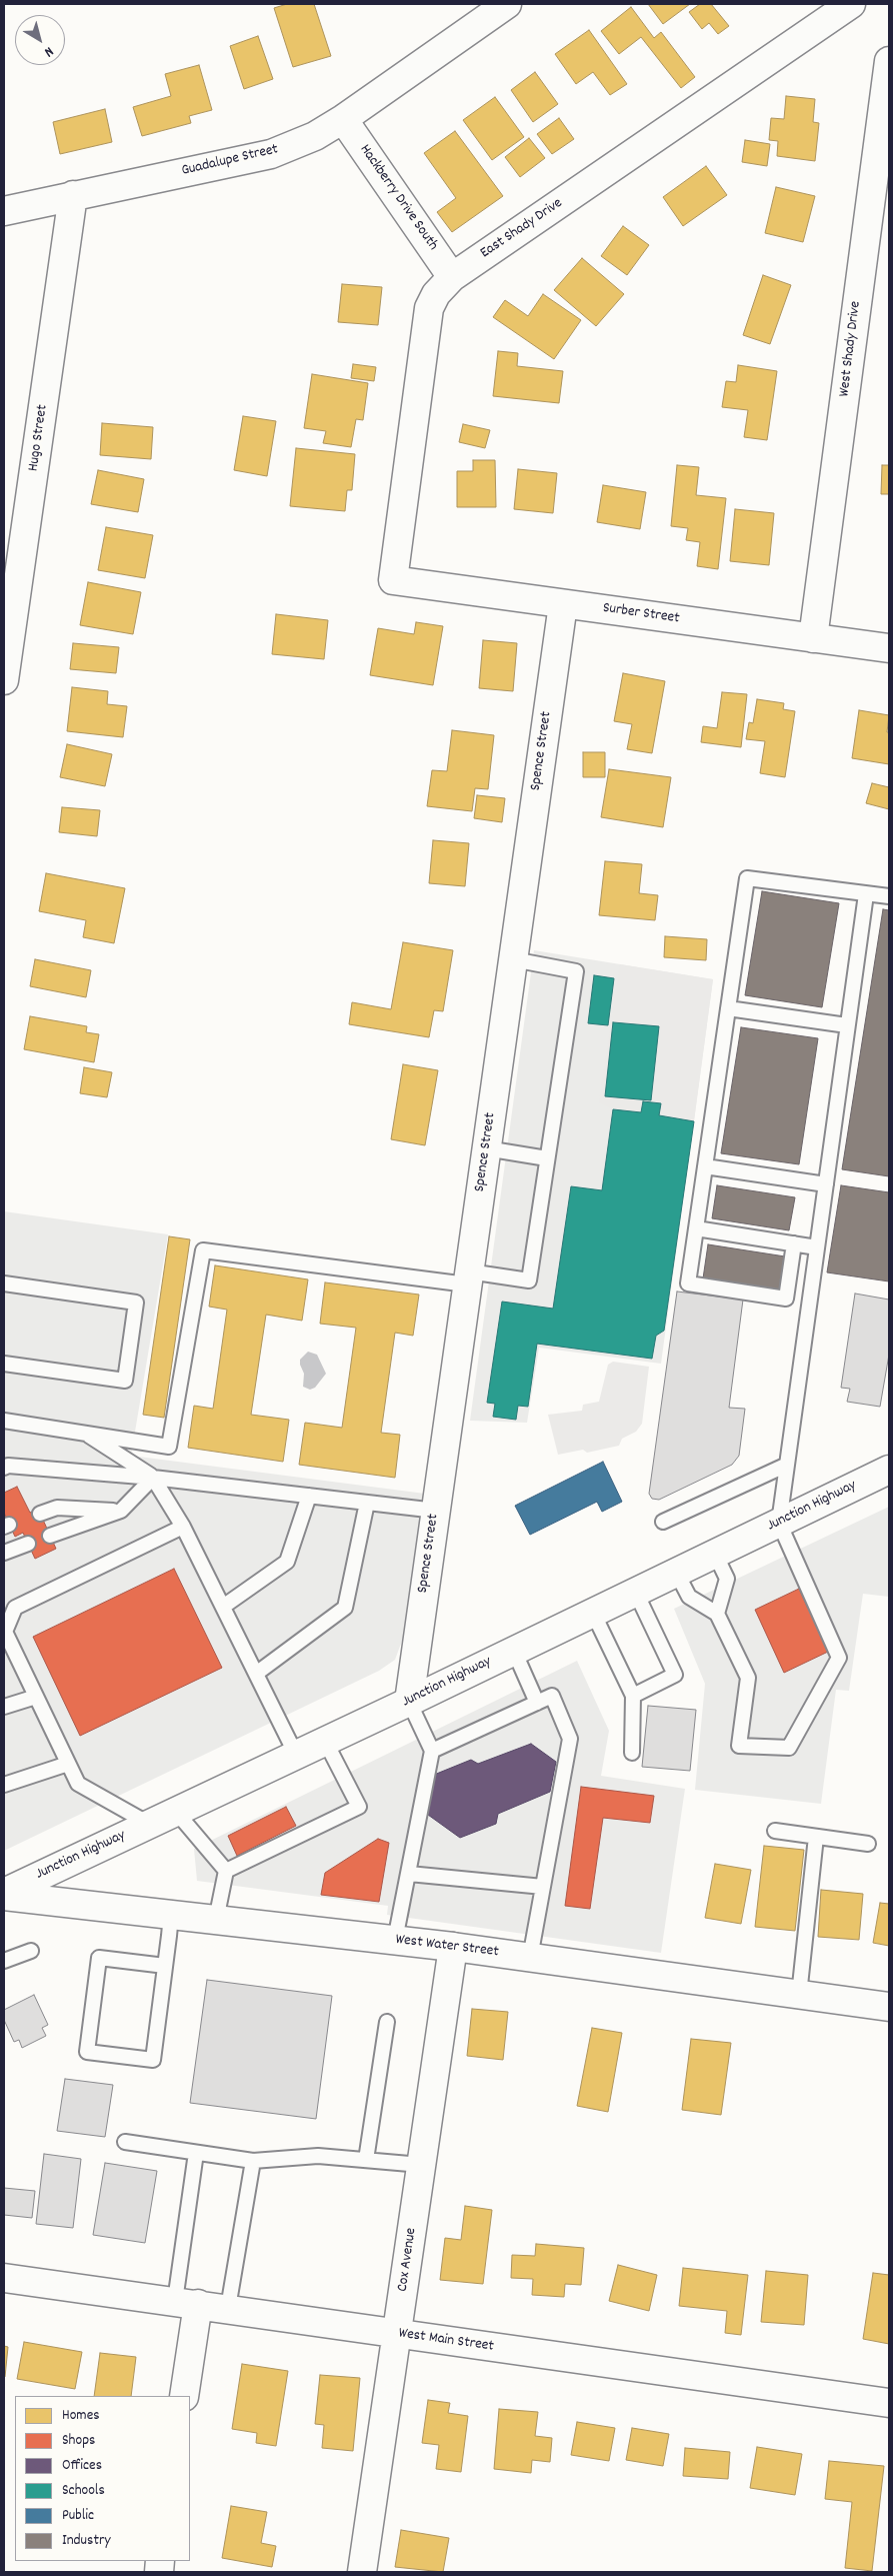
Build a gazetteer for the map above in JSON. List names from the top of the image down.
{
  "streets": {
    "street": [
      "Guadalupe Street",
      "Hackberry Drive South",
      "East Shady Drive",
      "West Shady Drive",
      "Hugo Street",
      "Surber Street",
      "Spence Street",
      "Junction Highway",
      "West Water Street",
      "Cox Avenue",
      "West Main Street"
    ]
  },
  "crossings": [
    ["Guadalupe Street", "Hackberry Drive South"],
    ["Guadalupe Street", "Hugo Street"],
    ["Hackberry Drive South", "East Shady Drive"],
    ["East Shady Drive", "Surber Street"],
    ["West Shady Drive", "Surber Street"],
    ["Surber Street", "Spence Street"],
    ["Spence Street", "Junction Highway"],
    ["Junction Highway", "West Water Street"],
    ["West Water Street", "Cox Avenue"],
    ["Cox Avenue", "West Main Street"]
  ],
  "legend": [
    "Homes",
    "Shops",
    "Offices",
    "Schools",
    "Public",
    "Industry"
  ],
  "north": "bottom right"
}
